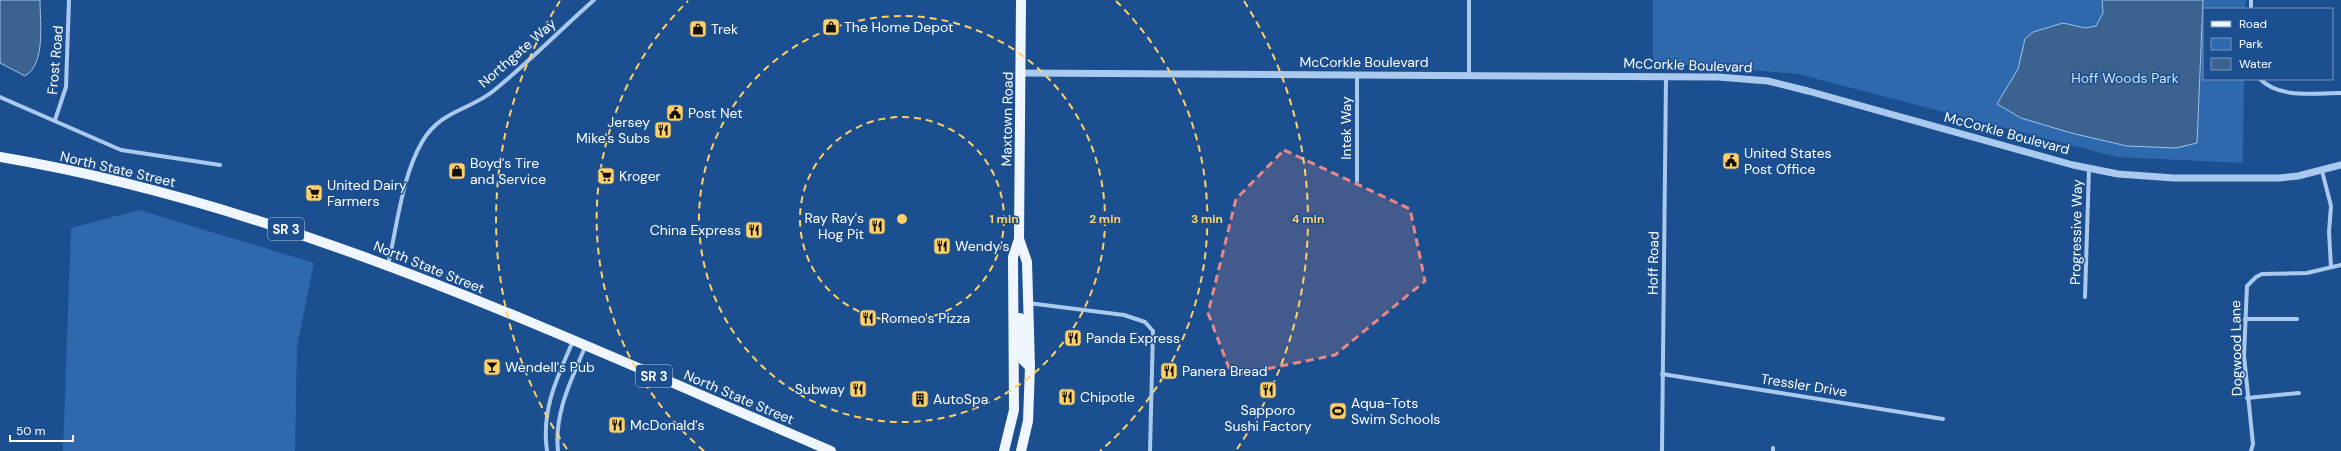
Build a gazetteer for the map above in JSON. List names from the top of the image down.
{
  "streets": {
    "main road": ["Maxtown Road", "North State Street", "SR 3"],
    "street": [
      "Northgate Way",
      "Frost Road",
      "McCorkle Boulevard",
      "Intek Way",
      "Progressive Way",
      "Hoff Road",
      "Dogwood Lane",
      "Tressler Drive"
    ]
  },
  "crossings": [
    ["Northgate Way", "North State Street"],
    ["McCorkle Boulevard", "Maxtown Road"],
    ["McCorkle Boulevard", "Intek Way"],
    ["McCorkle Boulevard", "Progressive Way"],
    ["McCorkle Boulevard", "Hoff Road"],
    ["Hoff Road", "Tressler Drive"]
  ],
  "parks": ["Hoff Woods Park"],
  "places": {
    "shop": ["The Home Depot", "Trek", "Boyd's Tire and Service"],
    "public building": ["Post Net", "United States Post Office"],
    "restaurant": [
      "Jersey Mike's Subs",
      "Ray Ray's Hog Pit",
      "China Express",
      "Wendy's",
      "Romeo's Pizza",
      "Panda Express",
      "Panera Bread",
      "Subway",
      "Sapporo Sushi Factory",
      "Chipotle",
      "McDonald's"
    ],
    "supermarket": ["Kroger", "United Dairy Farmers"],
    "bar": ["Wendell's Pub"],
    "building": ["AutoSpa"],
    "sports": ["Aqua-Tots Swim Schools"]
  },
  "legend": ["Road", "Park", "Water"],
  "scale_bar": "50 m",
  "rings": [
    "1 min",
    "2 min",
    "3 min",
    "4 min"
  ]
}
